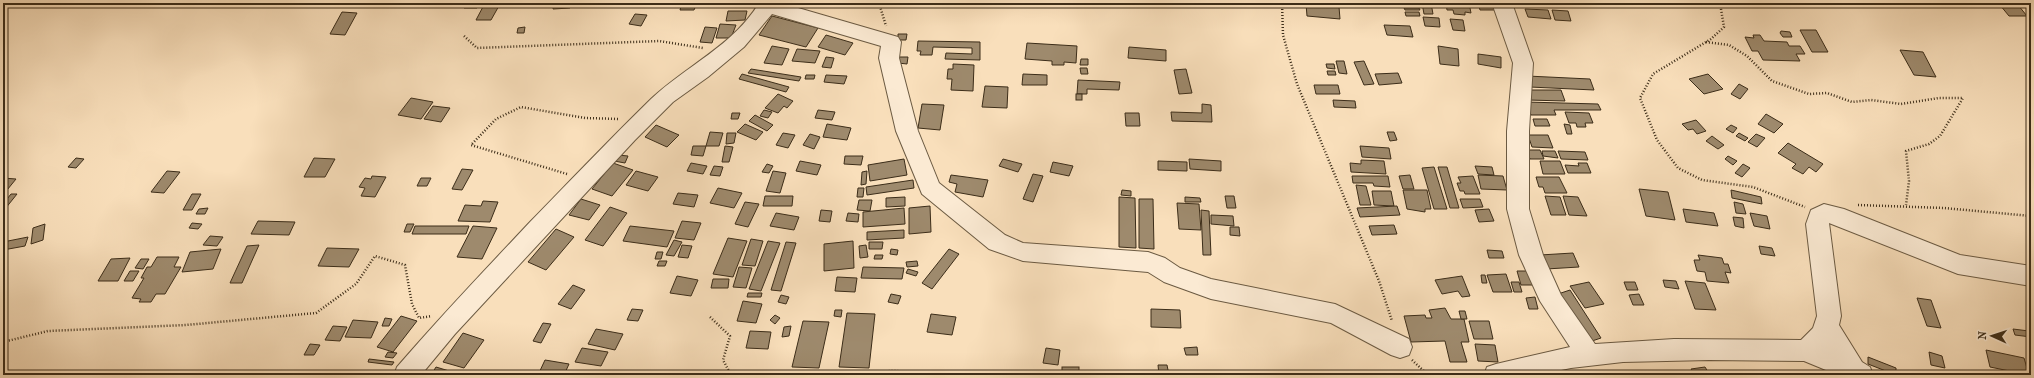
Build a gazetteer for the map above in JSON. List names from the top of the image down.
{
  "north": "left"
}
